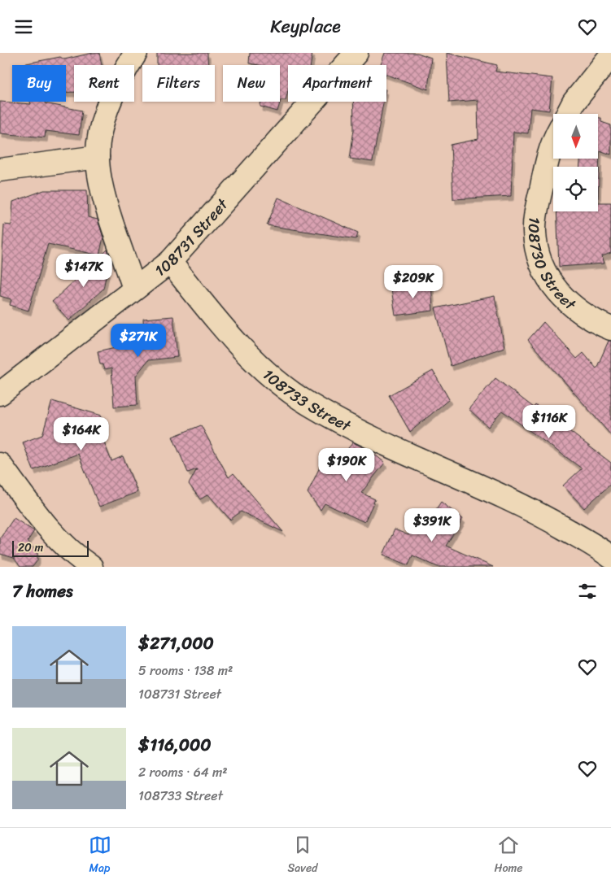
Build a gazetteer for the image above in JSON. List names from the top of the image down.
{
  "streets": {
    "street": ["108731 Street", "108730 Street", "108733 Street"]
  },
  "crossings": [
    ["108731 Street", "108733 Street"]
  ],
  "scale_bar": "20 m",
  "north": "bottom",
  "page": {
    "header": "Keyplace",
    "chip": [
      "Buy",
      "Rent",
      "Filters",
      "New",
      "Apartment"
    ],
    "price": [
      "$147K",
      "$209K",
      "$271K",
      "$116K",
      "$164K",
      "$190K",
      "$391K"
    ],
    "scale": "20 m",
    "heading": "7 homes",
    "list": [
      {
        "name": "$271,000",
        "note": "5 rooms · 138 m² · 108731 Street"
      },
      {
        "name": "$116,000",
        "note": "2 rooms · 64 m² · 108733 Street"
      }
    ],
    "tabs": ["Map", "Saved", "Home"]
  }
}
